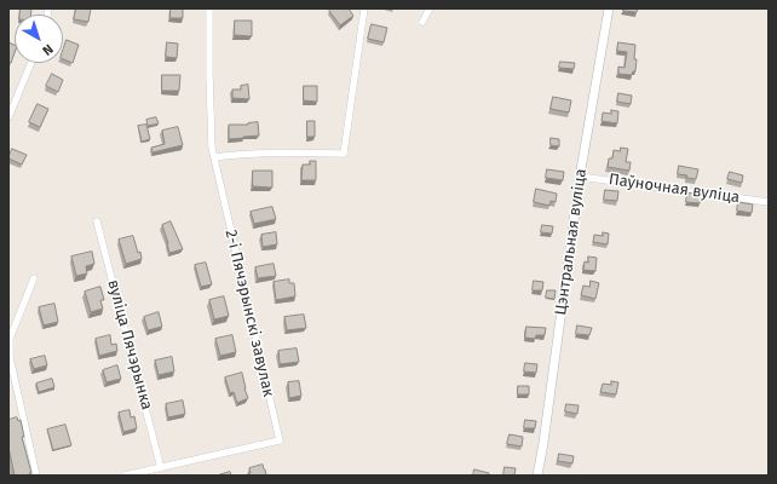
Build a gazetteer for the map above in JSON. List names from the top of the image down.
{
  "streets": {
    "street": [
      "Паўночная вуліца",
      "Цэнтральная вуліца",
      "2-і Пячэрынскі завулак",
      "вуліца Пячэрынка"
    ]
  },
  "crossings": [
    ["Паўночная вуліца", "Цэнтральная вуліца"],
    ["2-і Пячэрынскі завулак", "вуліца Пячэрынка"]
  ],
  "north": "bottom right"
}
